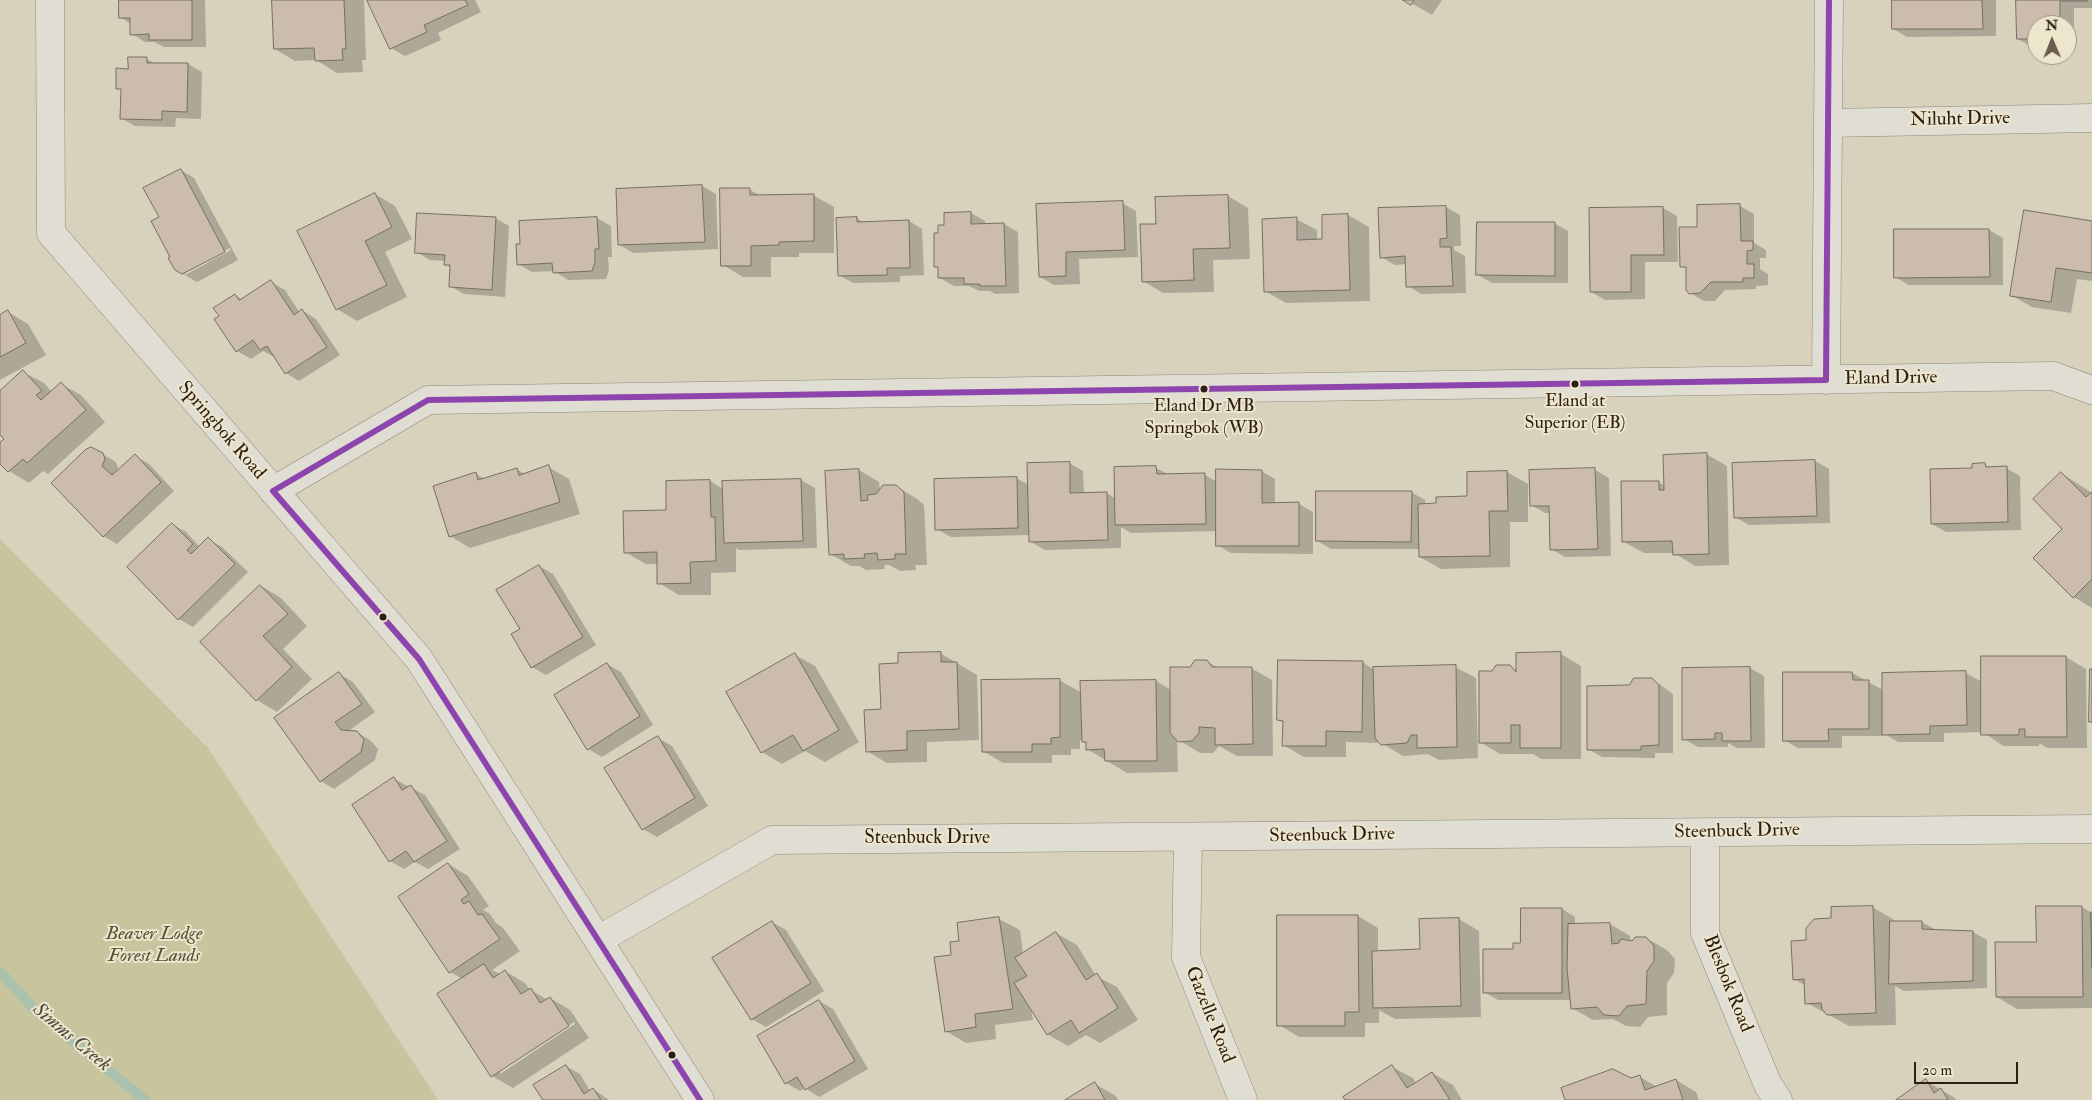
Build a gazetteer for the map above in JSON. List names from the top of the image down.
{
  "streets": {
    "street": [
      "Niluht Drive",
      "Eland Drive",
      "Springbok Road",
      "Steenbuck Drive",
      "Blesbok Road",
      "Gazelle Road"
    ]
  },
  "crossings": [
    ["Eland Drive", "Springbok Road"],
    ["Springbok Road", "Steenbuck Drive"],
    ["Steenbuck Drive", "Blesbok Road"],
    ["Steenbuck Drive", "Gazelle Road"]
  ],
  "water": ["Simms Creek"],
  "parks": ["Beaver Lodge Forest Lands"],
  "places": ["Eland at Superior (EB)", "Eland Dr MB Springbok (WB)"],
  "scale_bar": "20 m",
  "north": "top"
}
